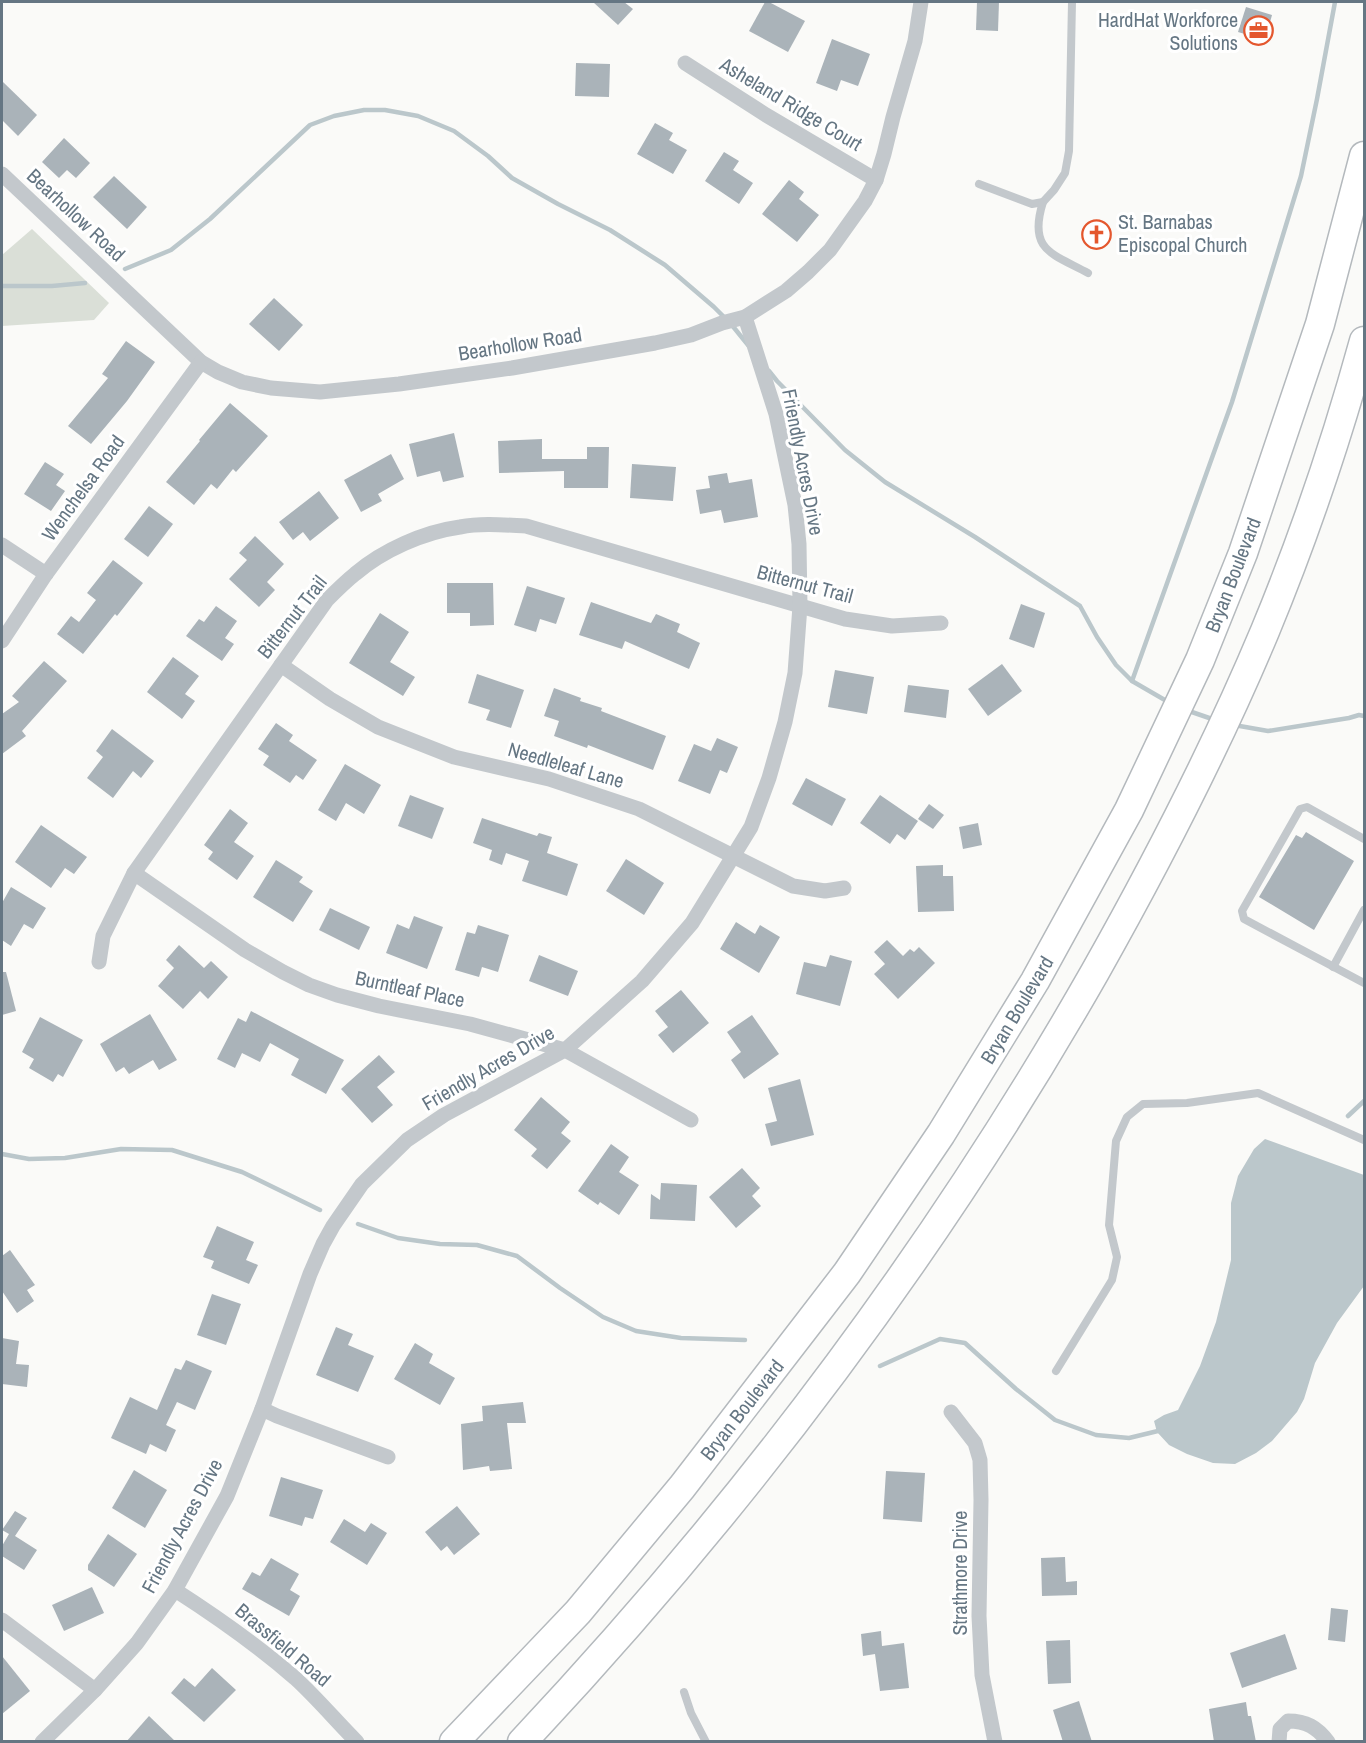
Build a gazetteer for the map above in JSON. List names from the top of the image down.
{
  "streets": {
    "highway": ["Bryan Boulevard"],
    "street": [
      "Asheland Ridge Court",
      "Bearhollow Road",
      "Friendly Acres Drive",
      "Wenchelsa Road",
      "Bitternut Trail",
      "Needleleaf Lane",
      "Burntleaf Place",
      "Strathmore Drive",
      "Brassfield Road"
    ]
  },
  "crossings": [
    ["Asheland Ridge Court", "Bearhollow Road"],
    ["Bearhollow Road", "Friendly Acres Drive"],
    ["Bearhollow Road", "Wenchelsa Road"],
    ["Friendly Acres Drive", "Bitternut Trail"],
    ["Friendly Acres Drive", "Needleleaf Lane"],
    ["Friendly Acres Drive", "Burntleaf Place"],
    ["Friendly Acres Drive", "Brassfield Road"],
    ["Bitternut Trail", "Needleleaf Lane"],
    ["Bitternut Trail", "Burntleaf Place"]
  ],
  "places": {
    "office": ["HardHat Workforce Solutions"],
    "church": ["St. Barnabas Episcopal Church"]
  }
}
